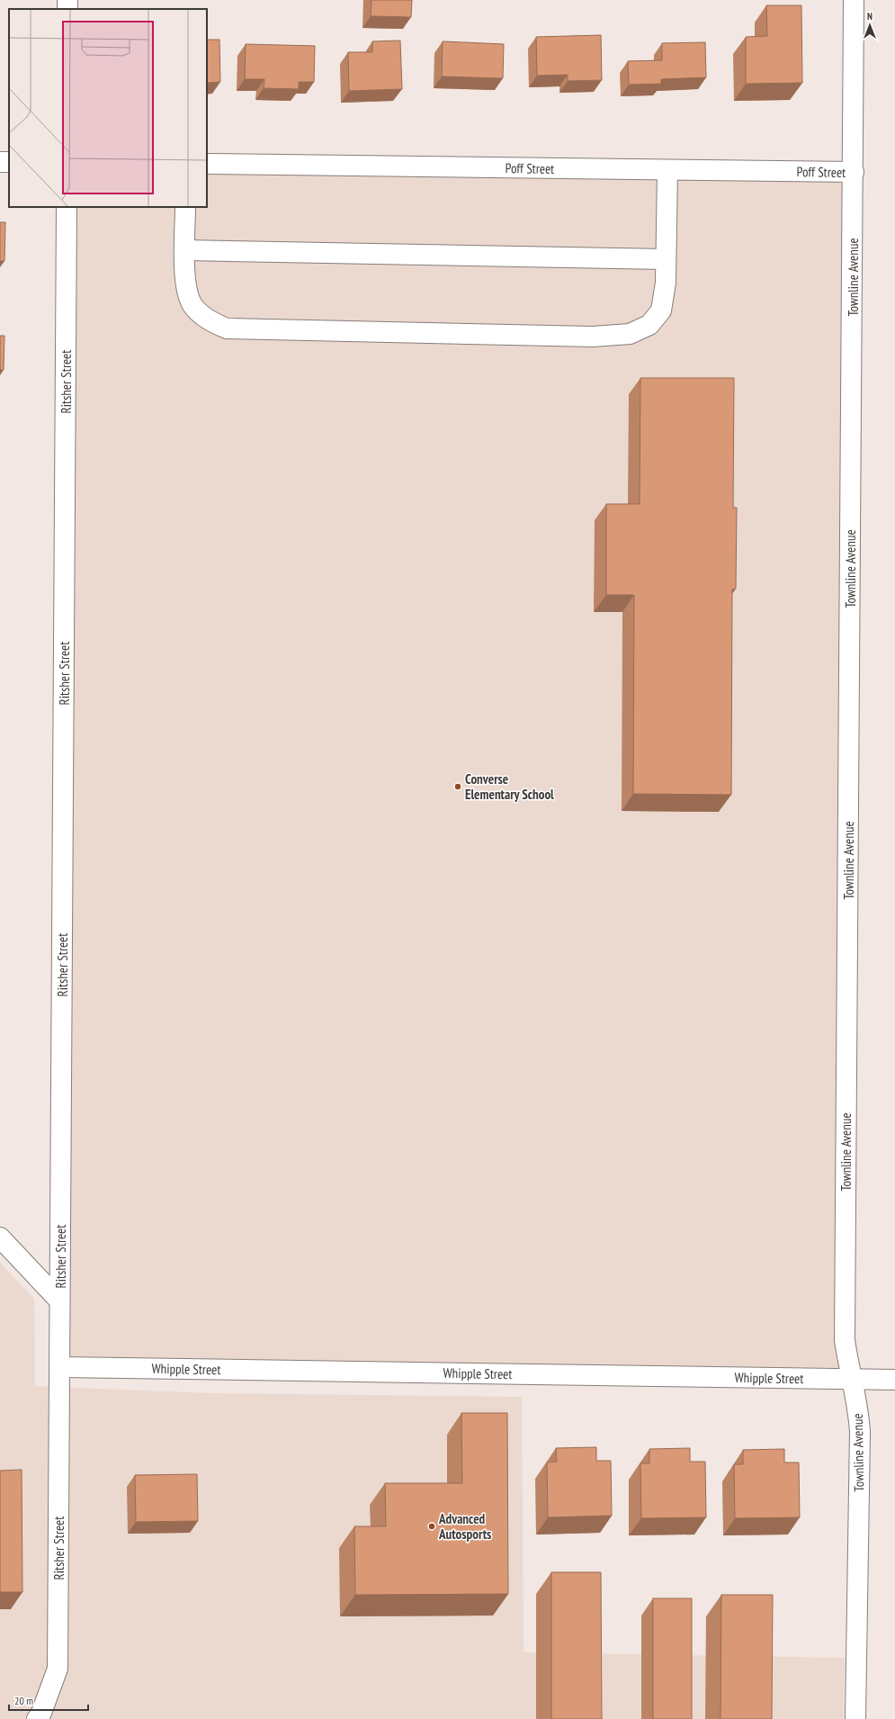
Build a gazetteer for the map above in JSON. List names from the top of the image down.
{
  "streets": {
    "street": [
      "Poff Street",
      "Townline Avenue",
      "Ritsher Street",
      "Whipple Street"
    ]
  },
  "crossings": [
    ["Poff Street", "Townline Avenue"],
    ["Townline Avenue", "Whipple Street"],
    ["Ritsher Street", "Whipple Street"]
  ],
  "places": ["Converse Elementary School", "Advanced Autosports"],
  "scale_bar": "20 m",
  "north": "top"
}
